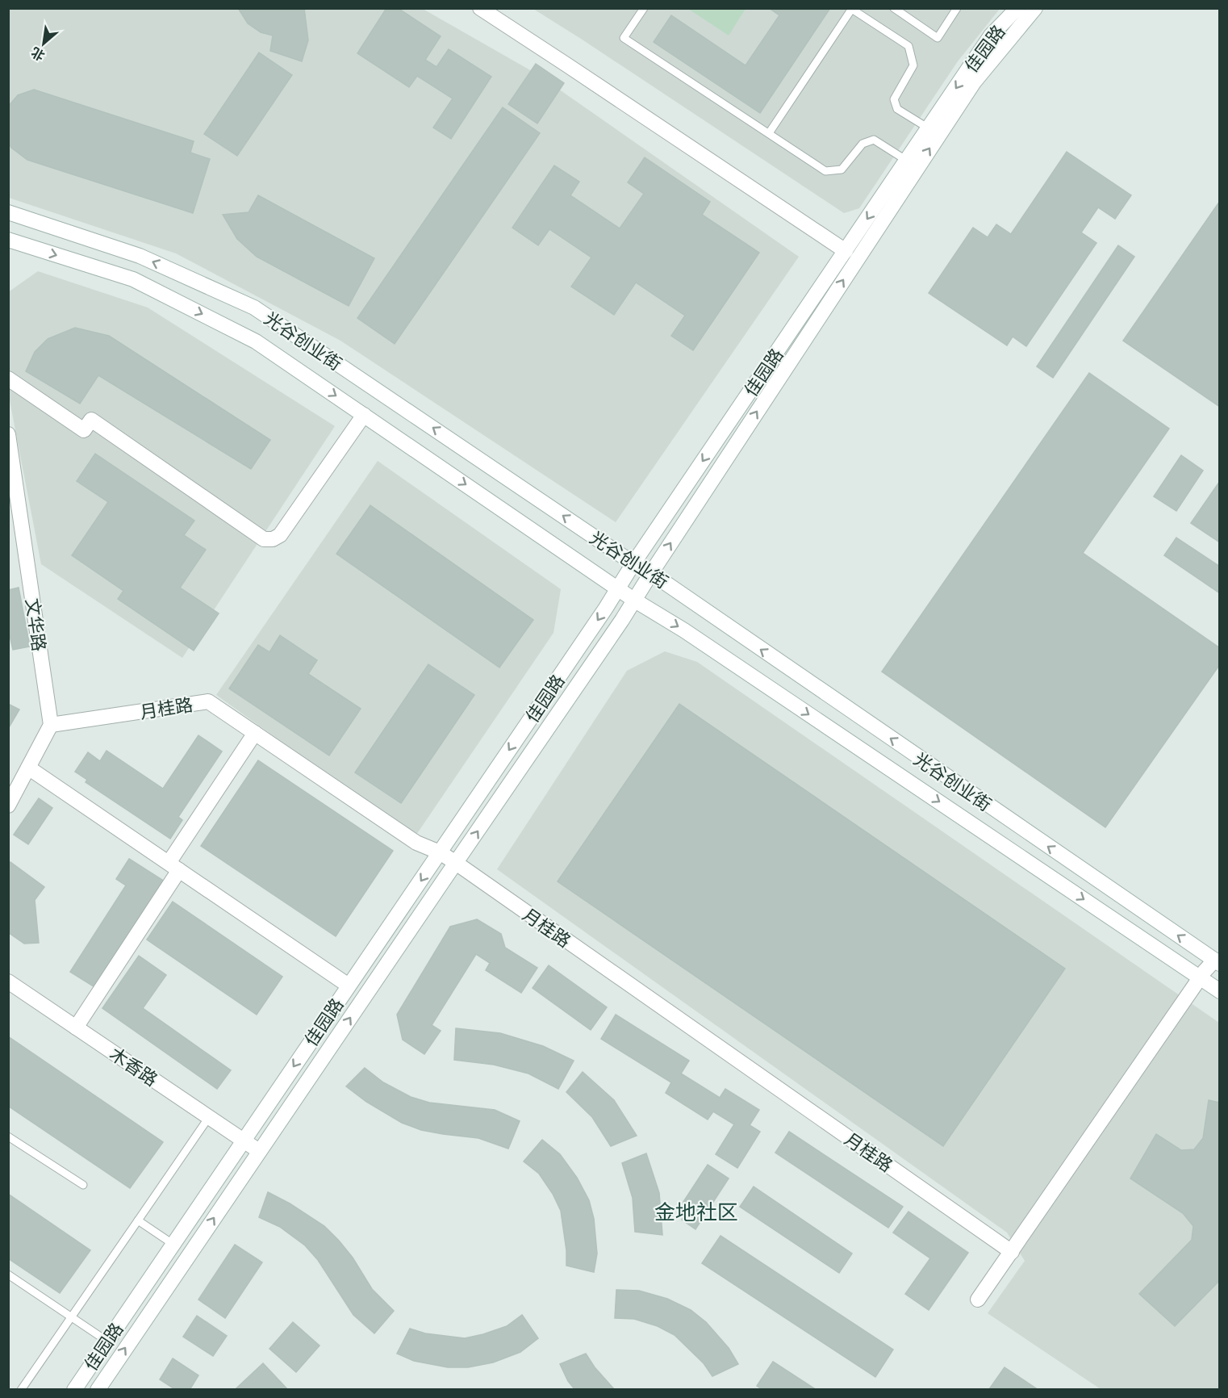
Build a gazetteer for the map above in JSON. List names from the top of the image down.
{
  "streets": {
    "street": [
      "佳园路",
      "光谷创业街",
      "文华路",
      "月桂路",
      "木香路"
    ]
  },
  "crossings": [
    ["佳园路", "光谷创业街"],
    ["佳园路", "月桂路"],
    ["佳园路", "木香路"],
    ["文华路", "月桂路"]
  ],
  "districts": ["金地社区"],
  "north": "bottom left"
}
